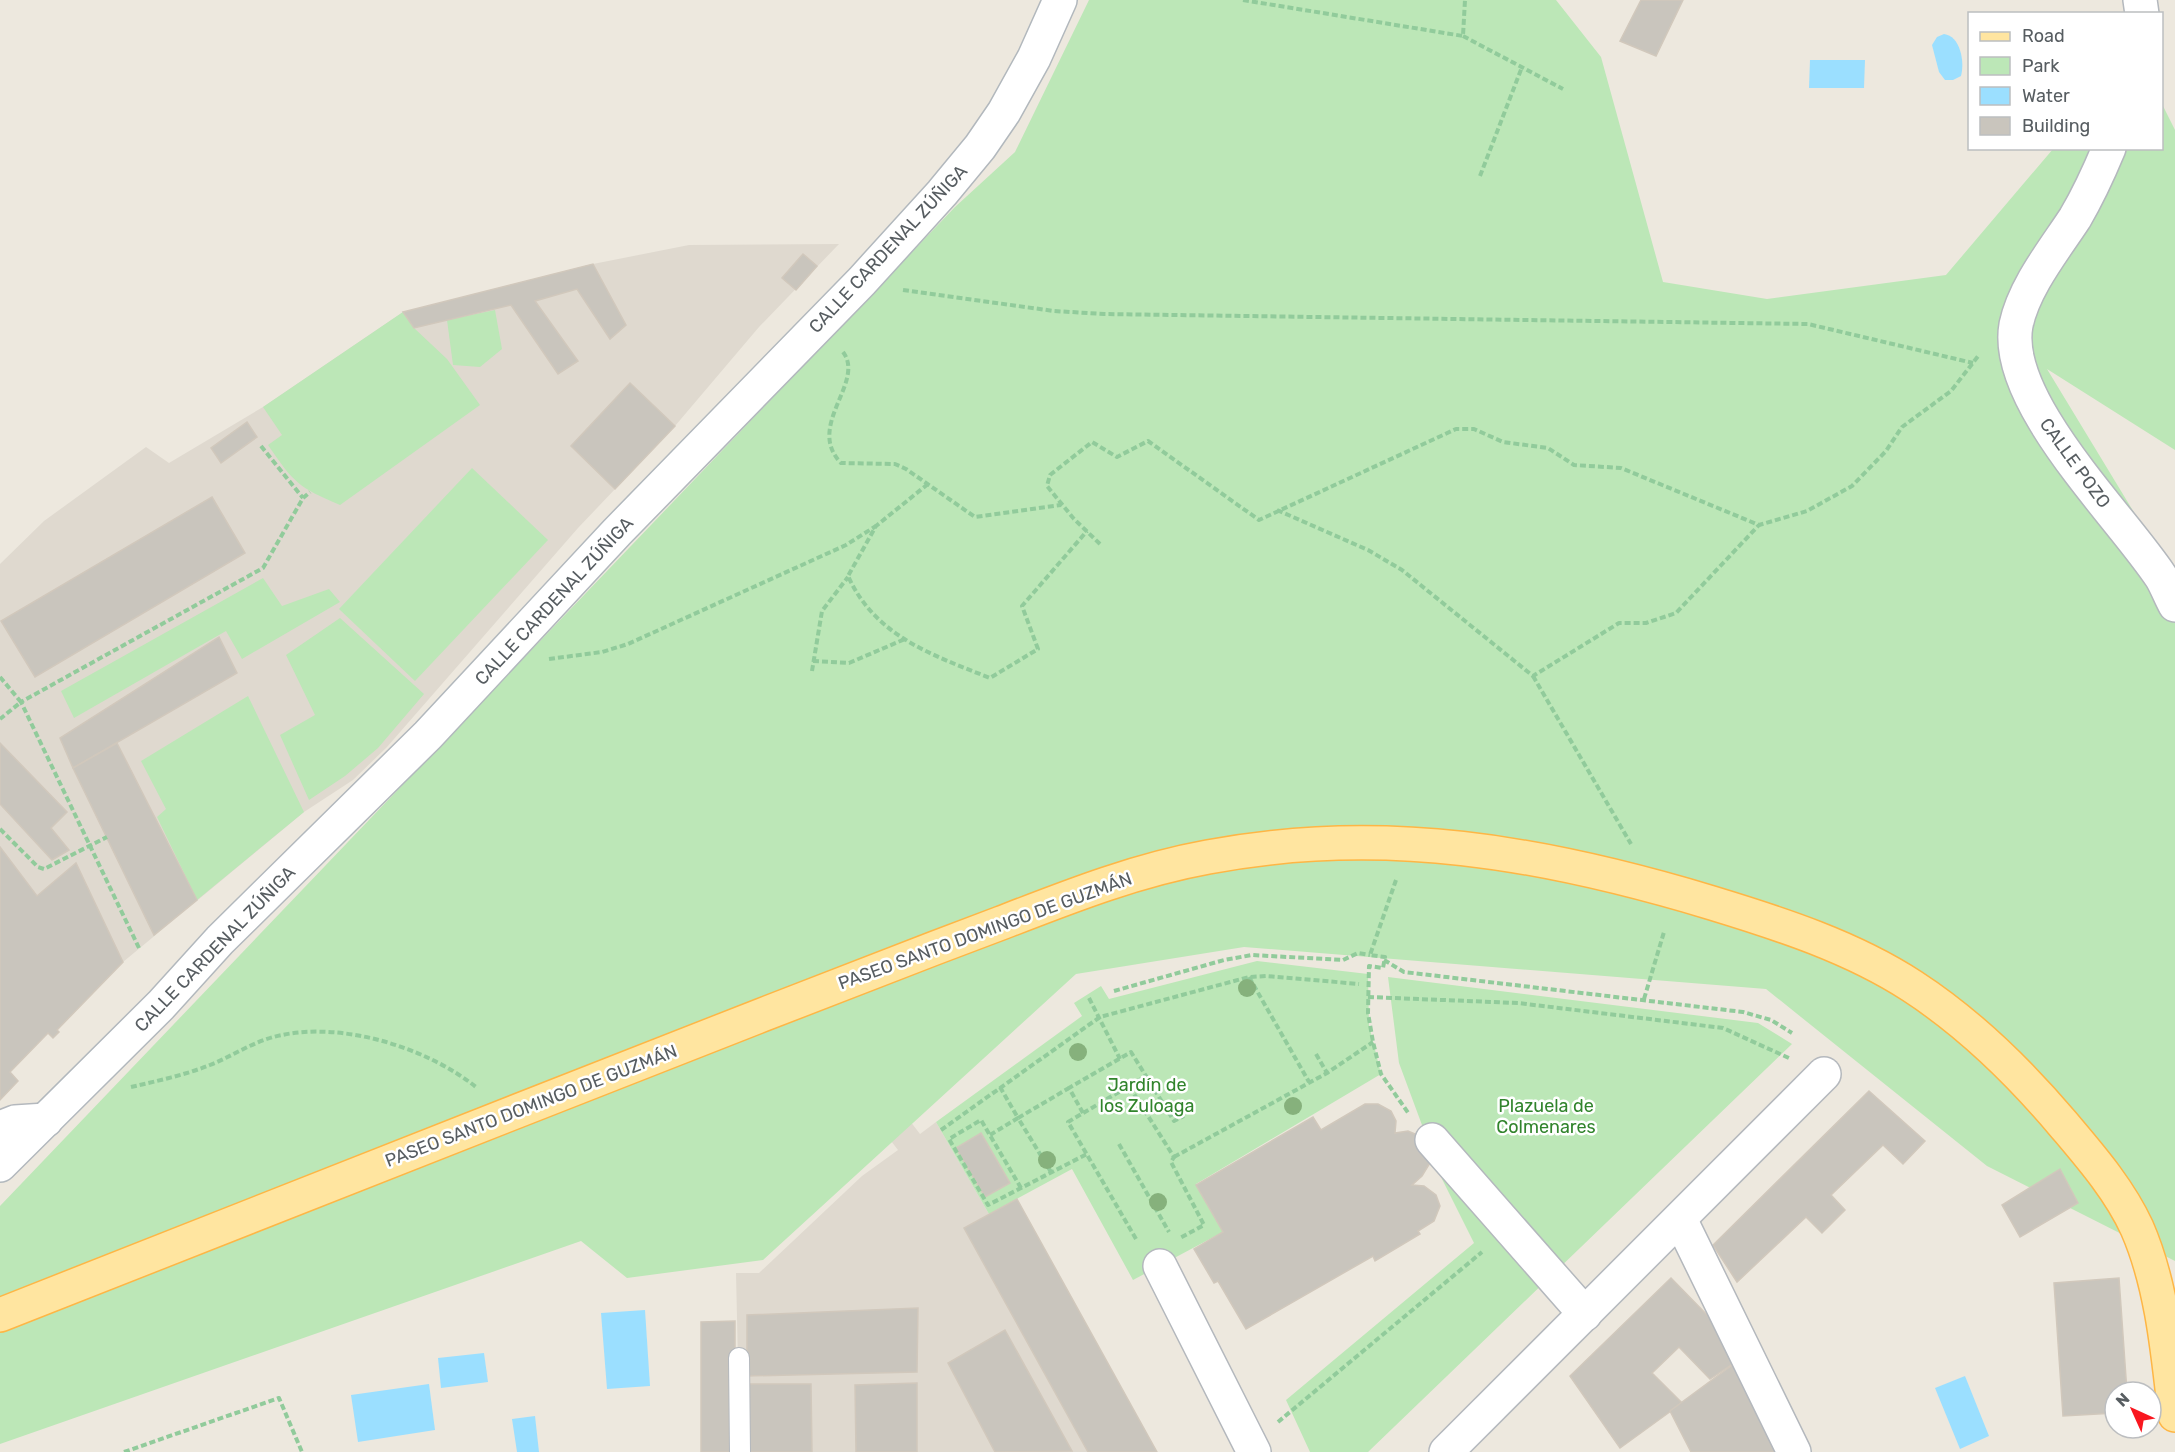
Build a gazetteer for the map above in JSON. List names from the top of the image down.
{
  "streets": {
    "main road": ["PASEO SANTO DOMINGO DE GUZMÁN"],
    "street": ["CALLE CARDENAL ZÚÑIGA", "CALLE POZO"]
  },
  "parks": ["Jardín de los Zuloaga", "Plazuela de Colmenares"],
  "legend": [
    "Road",
    "Park",
    "Water",
    "Building"
  ],
  "north": "top left"
}
